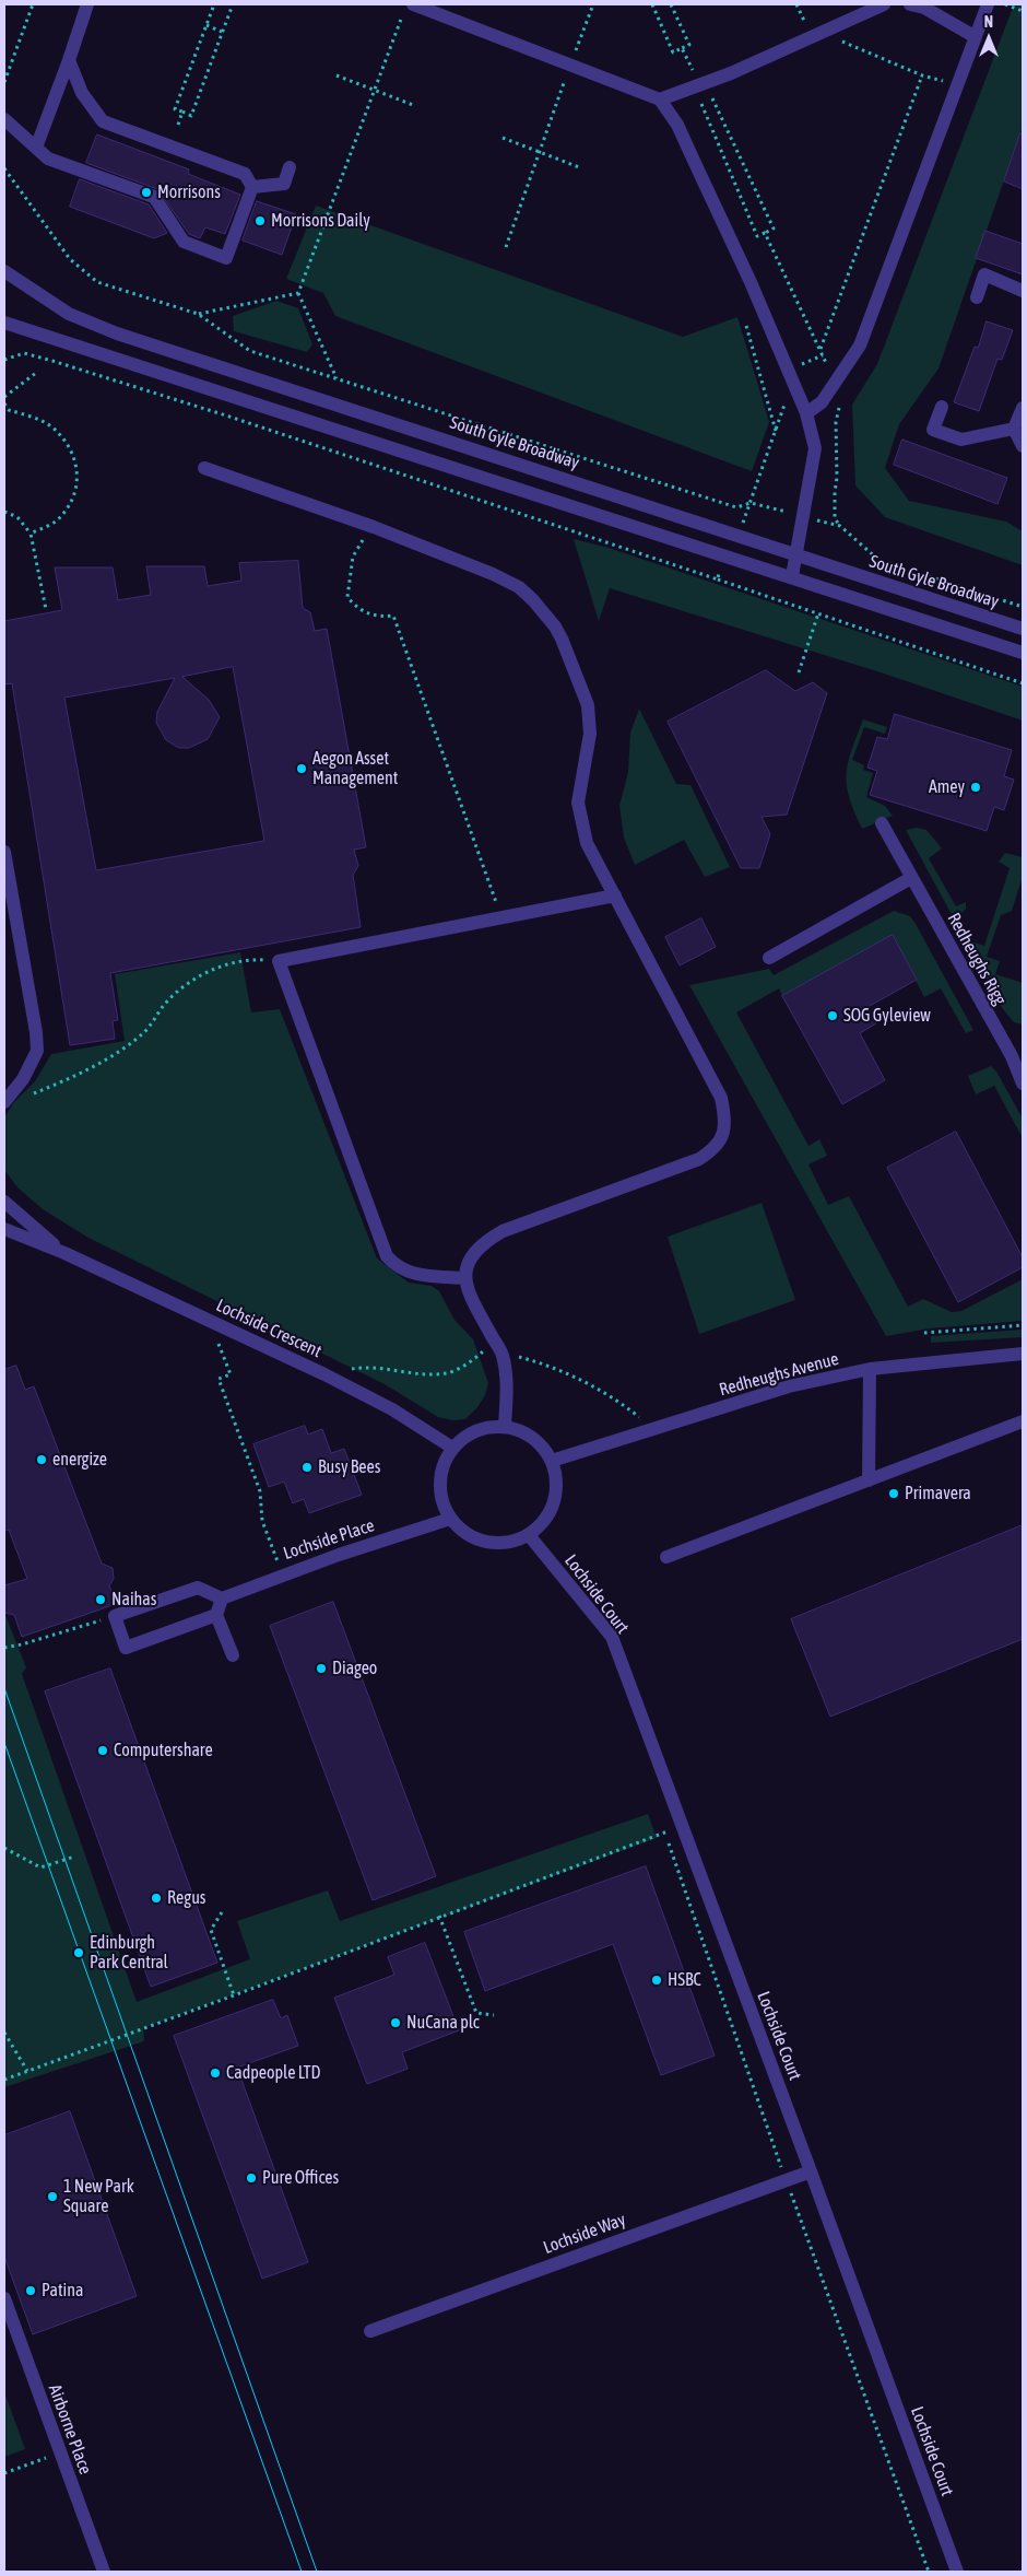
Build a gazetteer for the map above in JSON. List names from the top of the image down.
{
  "streets": {
    "street": [
      "South Gyle Broadway",
      "Redheughs Rigg",
      "Lochside Crescent",
      "Redheughs Avenue",
      "Lochside Place",
      "Lochside Court",
      "Lochside Way",
      "Airborne Place"
    ]
  },
  "crossings": [
    ["Lochside Crescent", "Redheughs Avenue"],
    ["Lochside Crescent", "Lochside Place"],
    ["Lochside Crescent", "Lochside Court"],
    ["Redheughs Avenue", "Lochside Place"],
    ["Redheughs Avenue", "Lochside Court"],
    ["Lochside Place", "Lochside Court"],
    ["Lochside Court", "Lochside Way"]
  ],
  "places": [
    "Morrisons",
    "Morrisons Daily",
    "Aegon Asset Management",
    "Amey",
    "SOG Gyleview",
    "energize",
    "Busy Bees",
    "Primavera",
    "Naihas",
    "Diageo",
    "Computershare",
    "Regus",
    "Edinburgh Park Central",
    "HSBC",
    "NuCana plc",
    "Cadpeople LTD",
    "Pure Offices",
    "1 New Park Square",
    "Patina"
  ],
  "north": "top"
}
